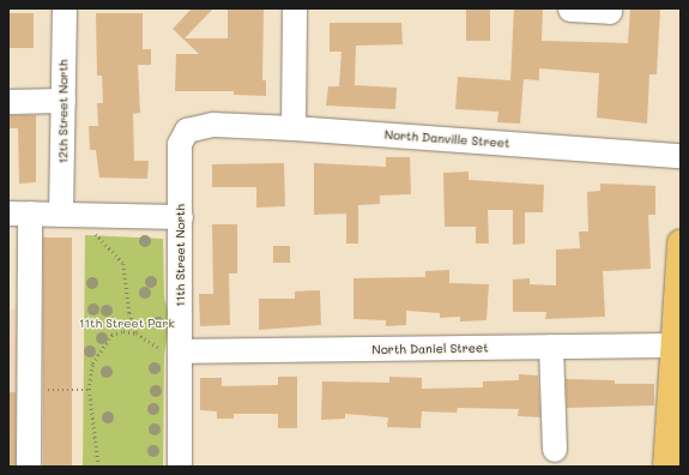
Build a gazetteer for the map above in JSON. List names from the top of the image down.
{
  "streets": {
    "street": [
      "12th Street North",
      "North Danville Street",
      "11th Street North",
      "North Daniel Street"
    ]
  },
  "crossings": [
    ["North Danville Street", "11th Street North"],
    ["11th Street North", "North Daniel Street"]
  ],
  "parks": ["11th Street Park"]
}
